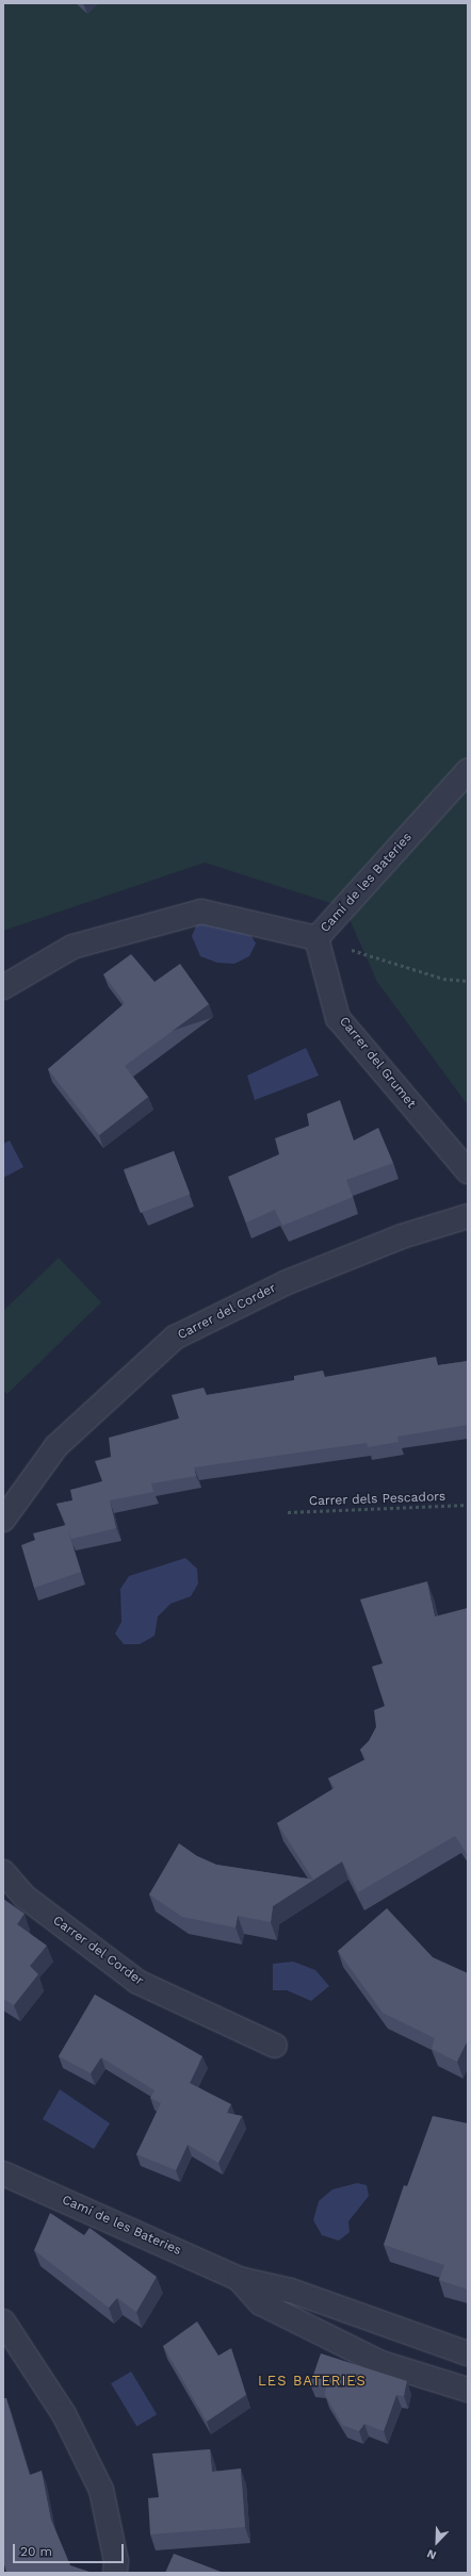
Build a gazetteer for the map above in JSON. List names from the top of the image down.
{
  "streets": {
    "street": ["Camí de les Bateries", "Carrer del Grumet", "Carrer del Corder"],
    "path": ["Carrer dels Pescadors"]
  },
  "crossings": [
    ["Camí de les Bateries", "Carrer del Grumet"]
  ],
  "districts": ["LES BATERIES"],
  "scale_bar": "20 m",
  "north": "bottom left"
}
